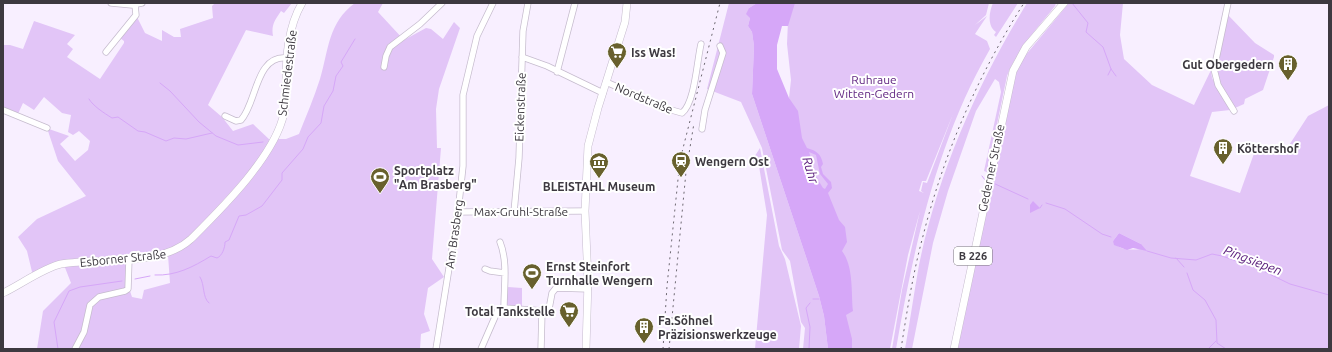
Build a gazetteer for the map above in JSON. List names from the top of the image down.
{
  "streets": {
    "main road": [
      "Schmiedestraße",
      "Gederner Straße",
      "B 226",
      "Esborner Straße"
    ],
    "street": [
      "Nordstraße",
      "Eickenstraße",
      "Max-Gruhl-Straße",
      "Am Brasberg"
    ]
  },
  "crossings": [
    ["Schmiedestraße", "Esborner Straße"],
    ["Eickenstraße", "Max-Gruhl-Straße"],
    ["Max-Gruhl-Straße", "Am Brasberg"]
  ],
  "water": ["Ruhr", "Pingsiepen"],
  "parks": ["Ruhraue Witten-Gedern"],
  "places": {
    "supermarket": ["Iss Was!", "Total Tankstelle"],
    "building": ["Gut Obergedern", "Köttershof", "Fa.Söhnel Präzisionswerkzeuge"],
    "station": ["Wengern Ost"],
    "museum": ["BLEISTAHL Museum"],
    "sports": ["Sportplatz \"Am Brasberg\"", "Ernst Steinfort Turnhalle Wengern"]
  }
}
